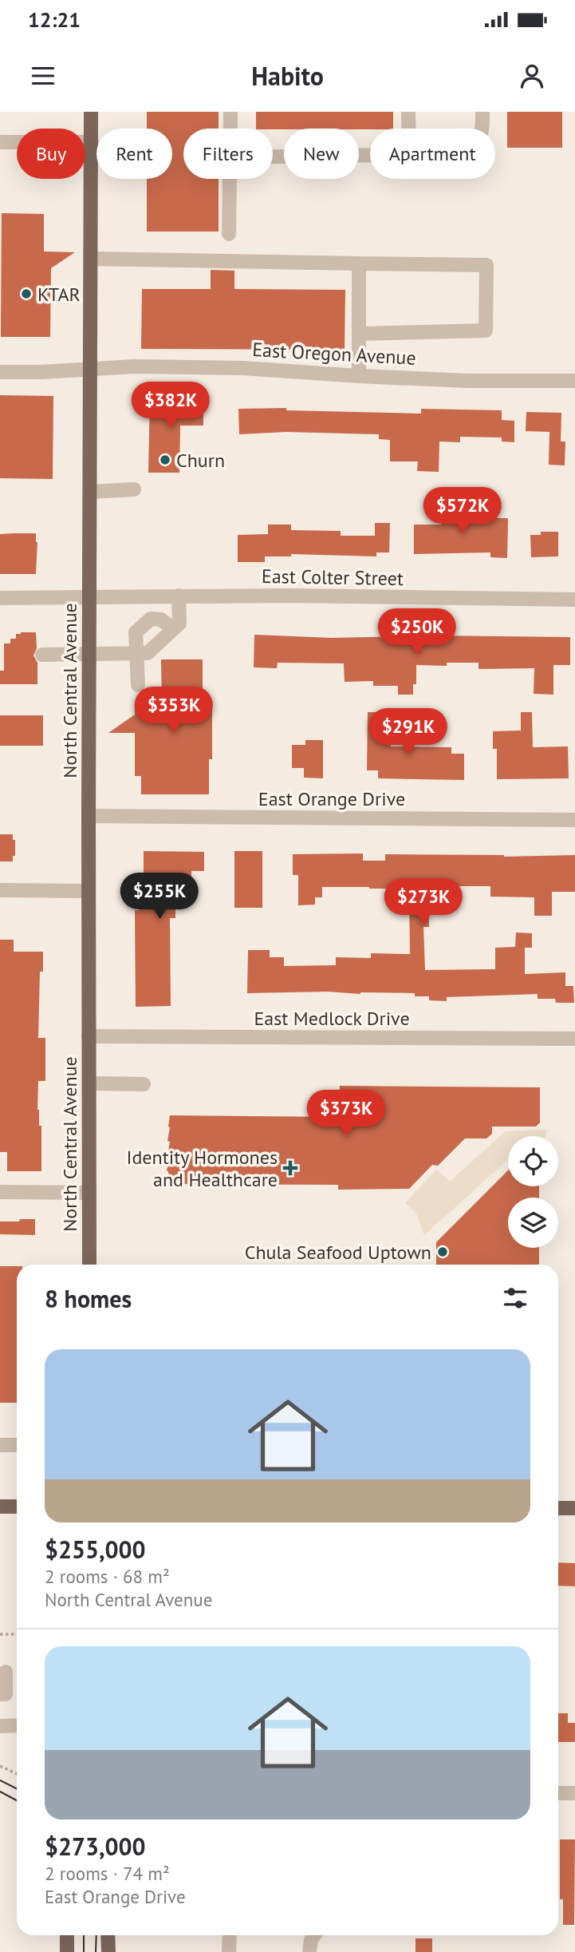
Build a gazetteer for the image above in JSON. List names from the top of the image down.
{
  "streets": {
    "main road": ["North Central Avenue"],
    "street": [
      "East Oregon Avenue",
      "East Colter Street",
      "East Orange Drive",
      "East Medlock Drive"
    ]
  },
  "crossings": [
    ["East Oregon Avenue", "North Central Avenue"],
    ["East Colter Street", "North Central Avenue"],
    ["North Central Avenue", "East Orange Drive"],
    ["North Central Avenue", "East Medlock Drive"]
  ],
  "places": {
    "other": ["KTAR", "Churn", "Chula Seafood Uptown"],
    "health": ["Identity Hormones and Healthcare"]
  },
  "page": {
    "status": "12:21",
    "header": "Habito",
    "chip": [
      "Buy",
      "Rent",
      "Filters",
      "New",
      "Apartment"
    ],
    "price": [
      "$382K",
      "$572K",
      "$250K",
      "$353K",
      "$291K",
      "$255K",
      "$273K",
      "$373K"
    ],
    "heading": "8 homes",
    "list": [
      {
        "name": "$255,000",
        "note": "2 rooms · 68 m² · North Central Avenue"
      },
      {
        "name": "$273,000",
        "note": "2 rooms · 74 m² · East Orange Drive"
      }
    ]
  }
}
